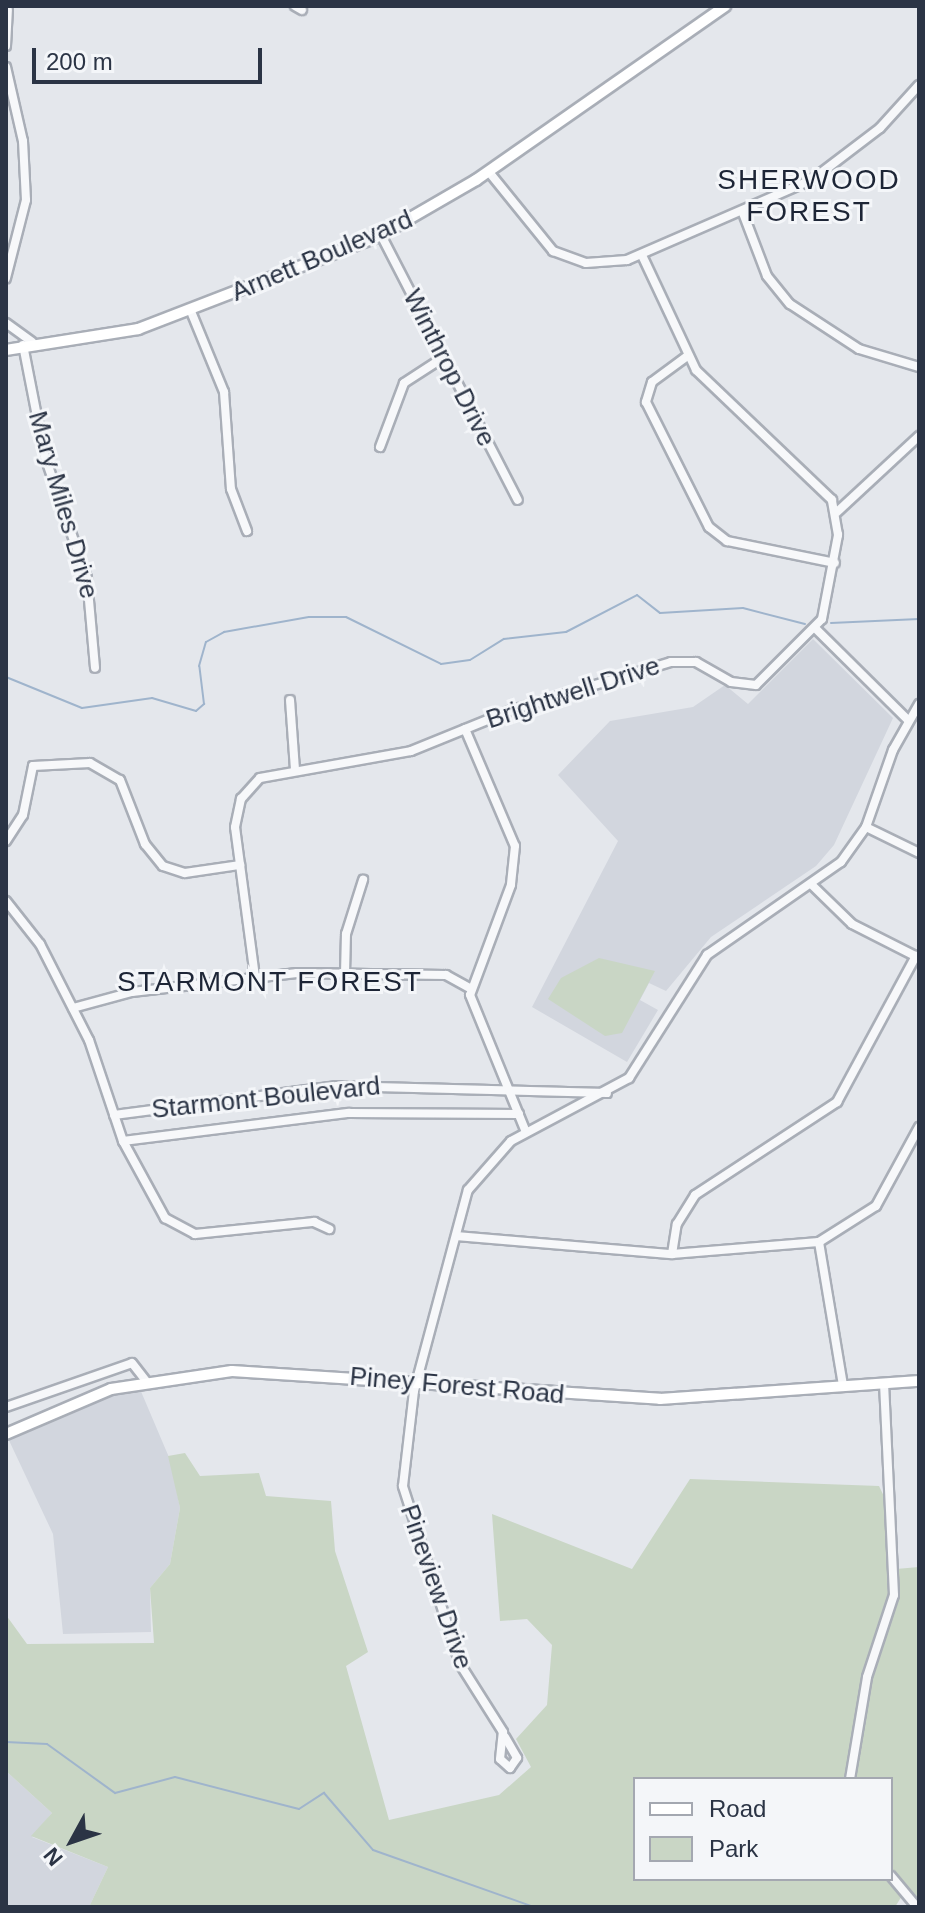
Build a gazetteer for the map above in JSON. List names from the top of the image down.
{
  "streets": {
    "main road": ["Arnett Boulevard", "Piney Forest Road"],
    "street": [
      "Winthrop Drive",
      "Mary Miles Drive",
      "Brightwell Drive",
      "Starmont Boulevard",
      "Pineview Drive"
    ]
  },
  "crossings": [
    ["Arnett Boulevard", "Winthrop Drive"],
    ["Arnett Boulevard", "Mary Miles Drive"],
    ["Starmont Boulevard", "Pineview Drive"],
    ["Piney Forest Road", "Pineview Drive"]
  ],
  "districts": ["SHERWOOD FOREST", "STARMONT FOREST"],
  "legend": ["Road", "Park"],
  "scale_bar": "200 m",
  "north": "bottom left"
}
